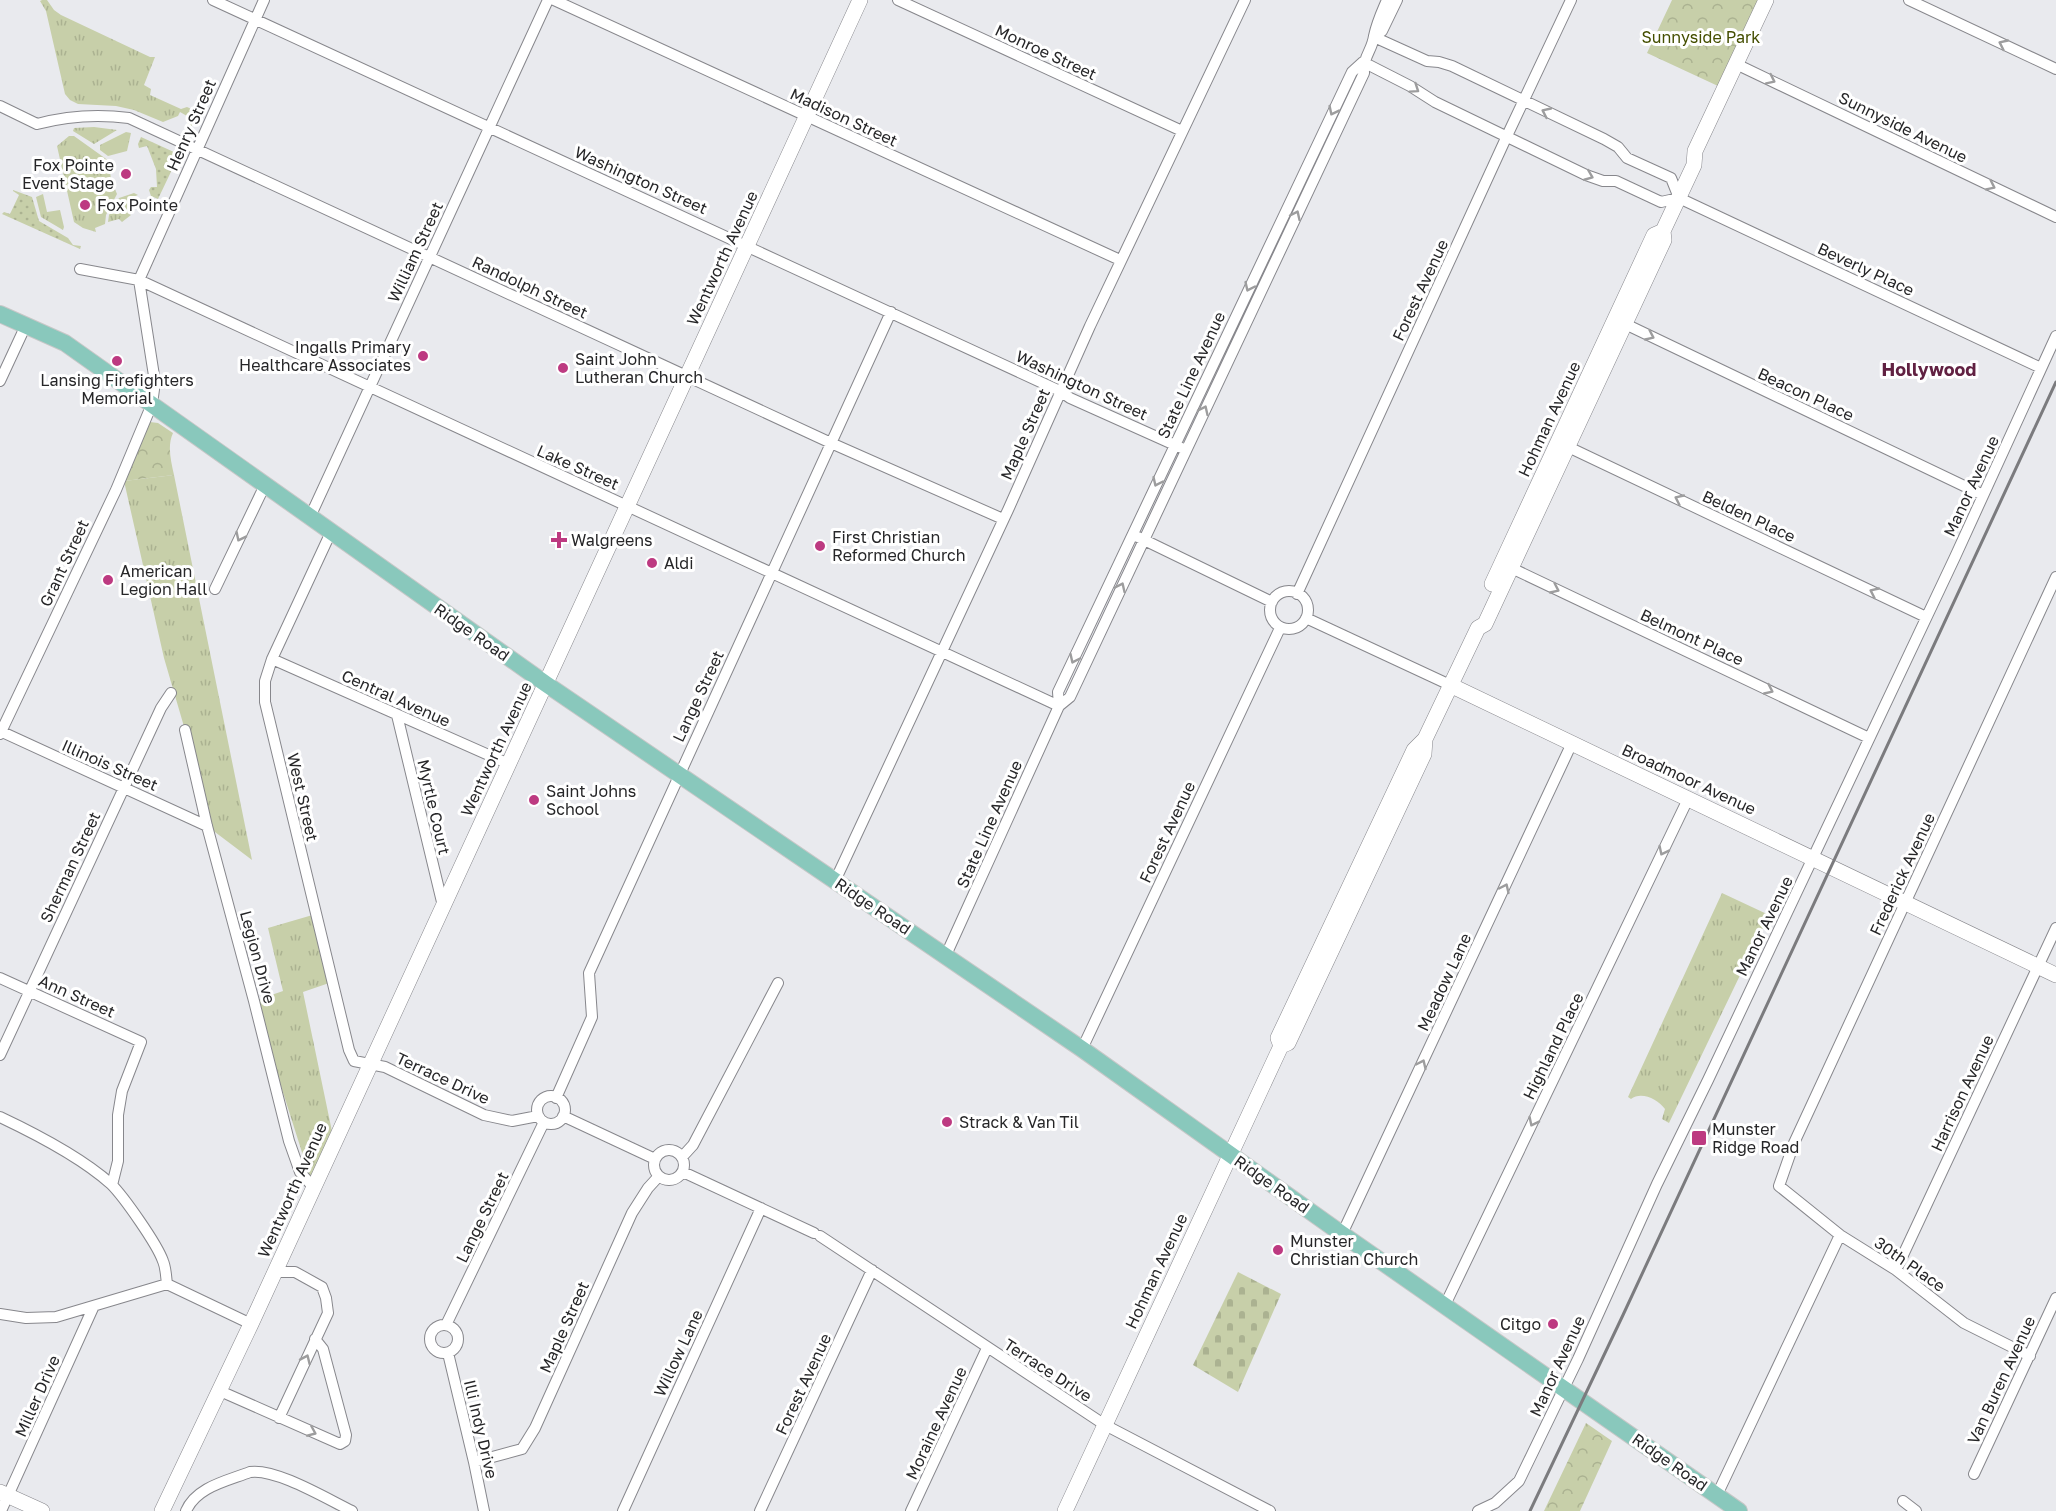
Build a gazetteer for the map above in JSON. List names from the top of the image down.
{
  "streets": {
    "main road": ["Ridge Road"],
    "street": [
      "Monroe Street",
      "Madison Street",
      "Henry Street",
      "Sunnyside Avenue",
      "Washington Street",
      "William Street",
      "Wentworth Avenue",
      "Beverly Place",
      "Randolph Street",
      "Forest Avenue",
      "State Line Avenue",
      "Beacon Place",
      "Hohman Avenue",
      "Maple Street",
      "Lake Street",
      "Manor Avenue",
      "Belden Place",
      "Grant Street",
      "Belmont Place",
      "Lange Street",
      "Central Avenue",
      "Illinois Street",
      "Broadmoor Avenue",
      "West Street",
      "Myrtle Court",
      "Sherman Street",
      "Frederick Avenue",
      "Legion Drive",
      "Meadow Lane",
      "Ann Street",
      "Highland Place",
      "Terrace Drive",
      "Harrison Avenue",
      "30th Place",
      "Willow Lane",
      "Van Buren Avenue",
      "Miller Drive",
      "Moraine Avenue",
      "Illi Indy Drive"
    ]
  },
  "crossings": [
    ["Monroe Street", "Maple Street"],
    ["Madison Street", "Wentworth Avenue"],
    ["Madison Street", "Maple Street"],
    ["Henry Street", "Washington Street"],
    ["Henry Street", "Randolph Street"],
    ["Henry Street", "Lake Street"],
    ["Sunnyside Avenue", "Hohman Avenue"],
    ["Washington Street", "William Street"],
    ["Washington Street", "Wentworth Avenue"],
    ["Washington Street", "State Line Avenue"],
    ["Washington Street", "Maple Street"],
    ["Washington Street", "Lange Street"],
    ["William Street", "Randolph Street"],
    ["William Street", "Lake Street"],
    ["William Street", "Ridge Road"],
    ["Wentworth Avenue", "Randolph Street"],
    ["Wentworth Avenue", "Lake Street"],
    ["Wentworth Avenue", "Ridge Road"],
    ["Wentworth Avenue", "Central Avenue"],
    ["Wentworth Avenue", "West Street"],
    ["Wentworth Avenue", "Myrtle Court"],
    ["Wentworth Avenue", "Legion Drive"],
    ["Wentworth Avenue", "Terrace Drive"],
    ["Beverly Place", "Forest Avenue"],
    ["Beverly Place", "State Line Avenue"],
    ["Beverly Place", "Hohman Avenue"],
    ["Beverly Place", "Manor Avenue"],
    ["Randolph Street", "Maple Street"],
    ["Randolph Street", "Lange Street"],
    ["Forest Avenue", "Ridge Road"],
    ["Forest Avenue", "Broadmoor Avenue"],
    ["Forest Avenue", "Terrace Drive"],
    ["State Line Avenue", "Lake Street"],
    ["State Line Avenue", "Ridge Road"],
    ["Beacon Place", "Hohman Avenue"],
    ["Beacon Place", "Manor Avenue"],
    ["Hohman Avenue", "Belden Place"],
    ["Hohman Avenue", "Ridge Road"],
    ["Hohman Avenue", "Belmont Place"],
    ["Hohman Avenue", "Broadmoor Avenue"],
    ["Hohman Avenue", "Terrace Drive"],
    ["Maple Street", "Lake Street"],
    ["Maple Street", "Ridge Road"],
    ["Maple Street", "Terrace Drive"],
    ["Maple Street", "Illi Indy Drive"],
    ["Lake Street", "Lange Street"],
    ["Manor Avenue", "Belden Place"],
    ["Manor Avenue", "Ridge Road"],
    ["Manor Avenue", "Belmont Place"],
    ["Manor Avenue", "Broadmoor Avenue"],
    ["Grant Street", "Ridge Road"],
    ["Grant Street", "Illinois Street"],
    ["Ridge Road", "Lange Street"],
    ["Ridge Road", "West Street"],
    ["Ridge Road", "Meadow Lane"],
    ["Ridge Road", "Highland Place"],
    ["Lange Street", "Terrace Drive"],
    ["Lange Street", "Illi Indy Drive"],
    ["Central Avenue", "West Street"],
    ["Central Avenue", "Myrtle Court"],
    ["Illinois Street", "Sherman Street"],
    ["Illinois Street", "Legion Drive"],
    ["Broadmoor Avenue", "Frederick Avenue"],
    ["Broadmoor Avenue", "Meadow Lane"],
    ["Broadmoor Avenue", "Highland Place"],
    ["Broadmoor Avenue", "Harrison Avenue"],
    ["West Street", "Terrace Drive"],
    ["Sherman Street", "Ann Street"],
    ["Frederick Avenue", "30th Place"],
    ["Terrace Drive", "Willow Lane"],
    ["Terrace Drive", "Moraine Avenue"],
    ["Harrison Avenue", "30th Place"],
    ["30th Place", "Van Buren Avenue"]
  ],
  "one_way": [
    "Sunnyside Avenue",
    "Beacon Place",
    "Belden Place",
    "Belmont Place",
    "Meadow Lane",
    "Highland Place"
  ],
  "districts": ["Hollywood"],
  "parks": ["Sunnyside Park"],
  "places": {
    "other": [
      "Fox Pointe Event Stage",
      "Fox Pointe",
      "Ingalls Primary Healthcare Associates",
      "Lansing Firefighters Memorial",
      "Saint John Lutheran Church",
      "First Christian Reformed Church",
      "Aldi",
      "American Legion Hall",
      "Saint Johns School",
      "Strack & Van Til",
      "Munster Christian Church",
      "Citgo"
    ],
    "health": ["Walgreens"],
    "transit": ["Munster Ridge Road"]
  }
}
